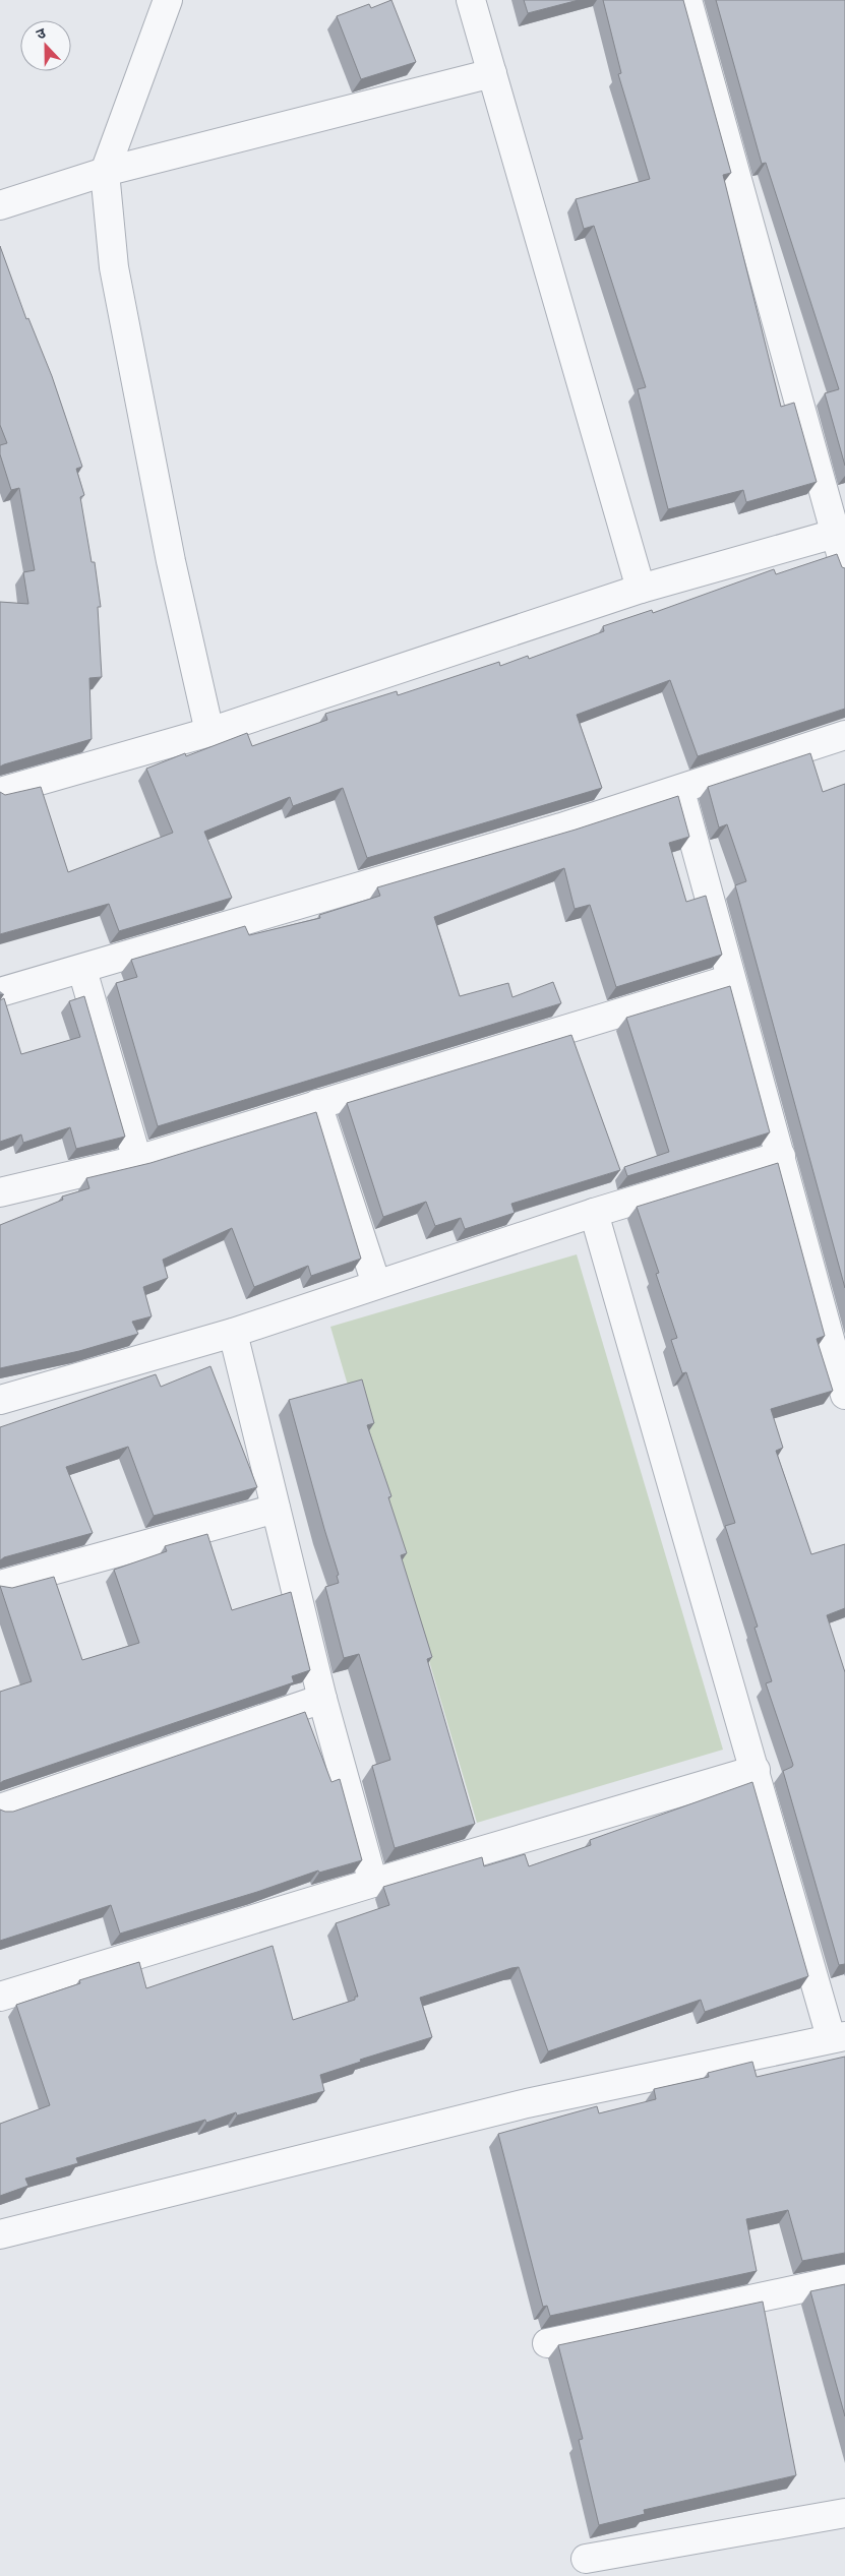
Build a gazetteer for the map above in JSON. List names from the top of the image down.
{
  "north": "top"
}
